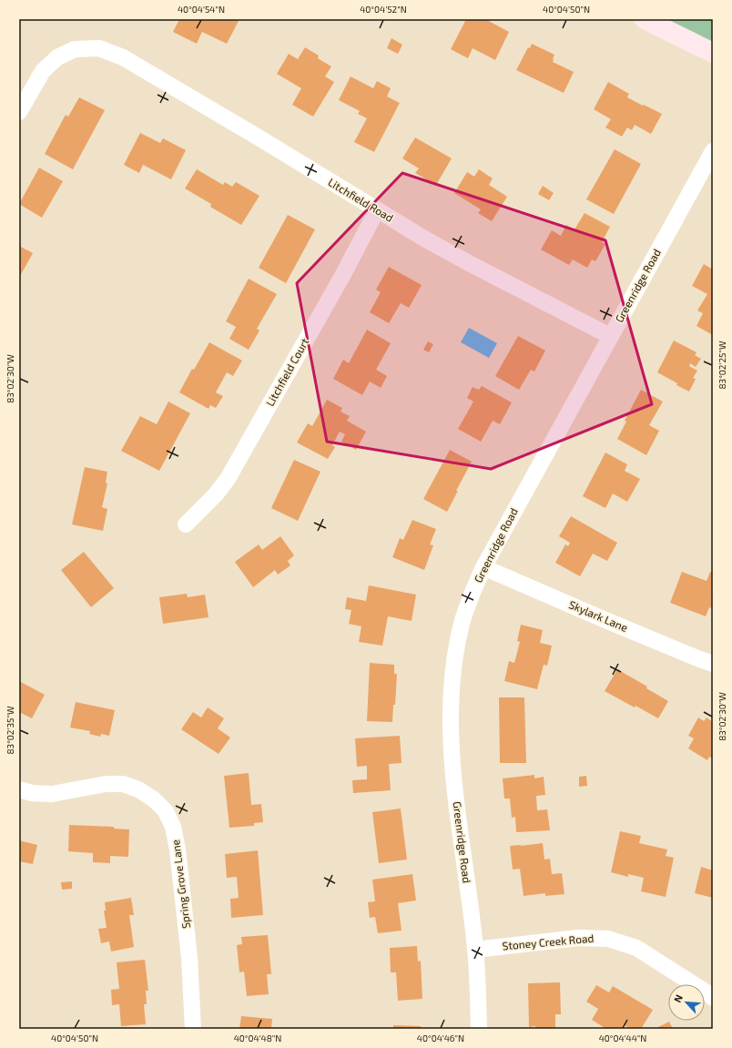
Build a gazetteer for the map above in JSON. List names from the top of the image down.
{
  "streets": {
    "street": [
      "Litchfield Road",
      "Greenridge Road",
      "Litchfield Court",
      "Skylark Lane",
      "Spring Grove Lane",
      "Stoney Creek Road"
    ]
  },
  "crossings": [
    ["Litchfield Road", "Greenridge Road"],
    ["Litchfield Road", "Litchfield Court"],
    ["Greenridge Road", "Skylark Lane"],
    ["Greenridge Road", "Stoney Creek Road"]
  ],
  "north": "top left",
  "coordinates": [
    "40°04'54\"N",
    "40°04'52\"N",
    "40°04'50\"N",
    "83°02'25\"W",
    "83°02'30\"W",
    "83°02'35\"W",
    "40°04'48\"N",
    "40°04'46\"N",
    "40°04'44\"N"
  ]
}
